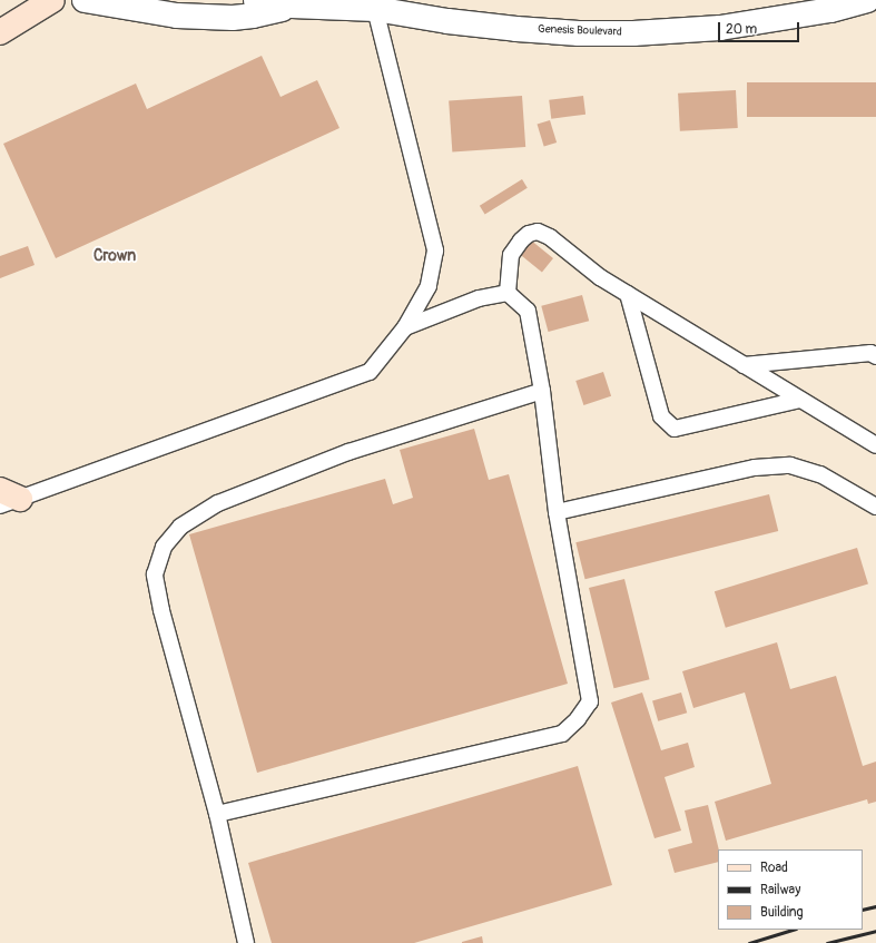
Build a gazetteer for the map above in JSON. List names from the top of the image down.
{
  "streets": {
    "street": ["Genesis Boulevard"]
  },
  "districts": ["Crown"],
  "legend": ["Road", "Railway", "Building"],
  "scale_bar": "20 m"
}
